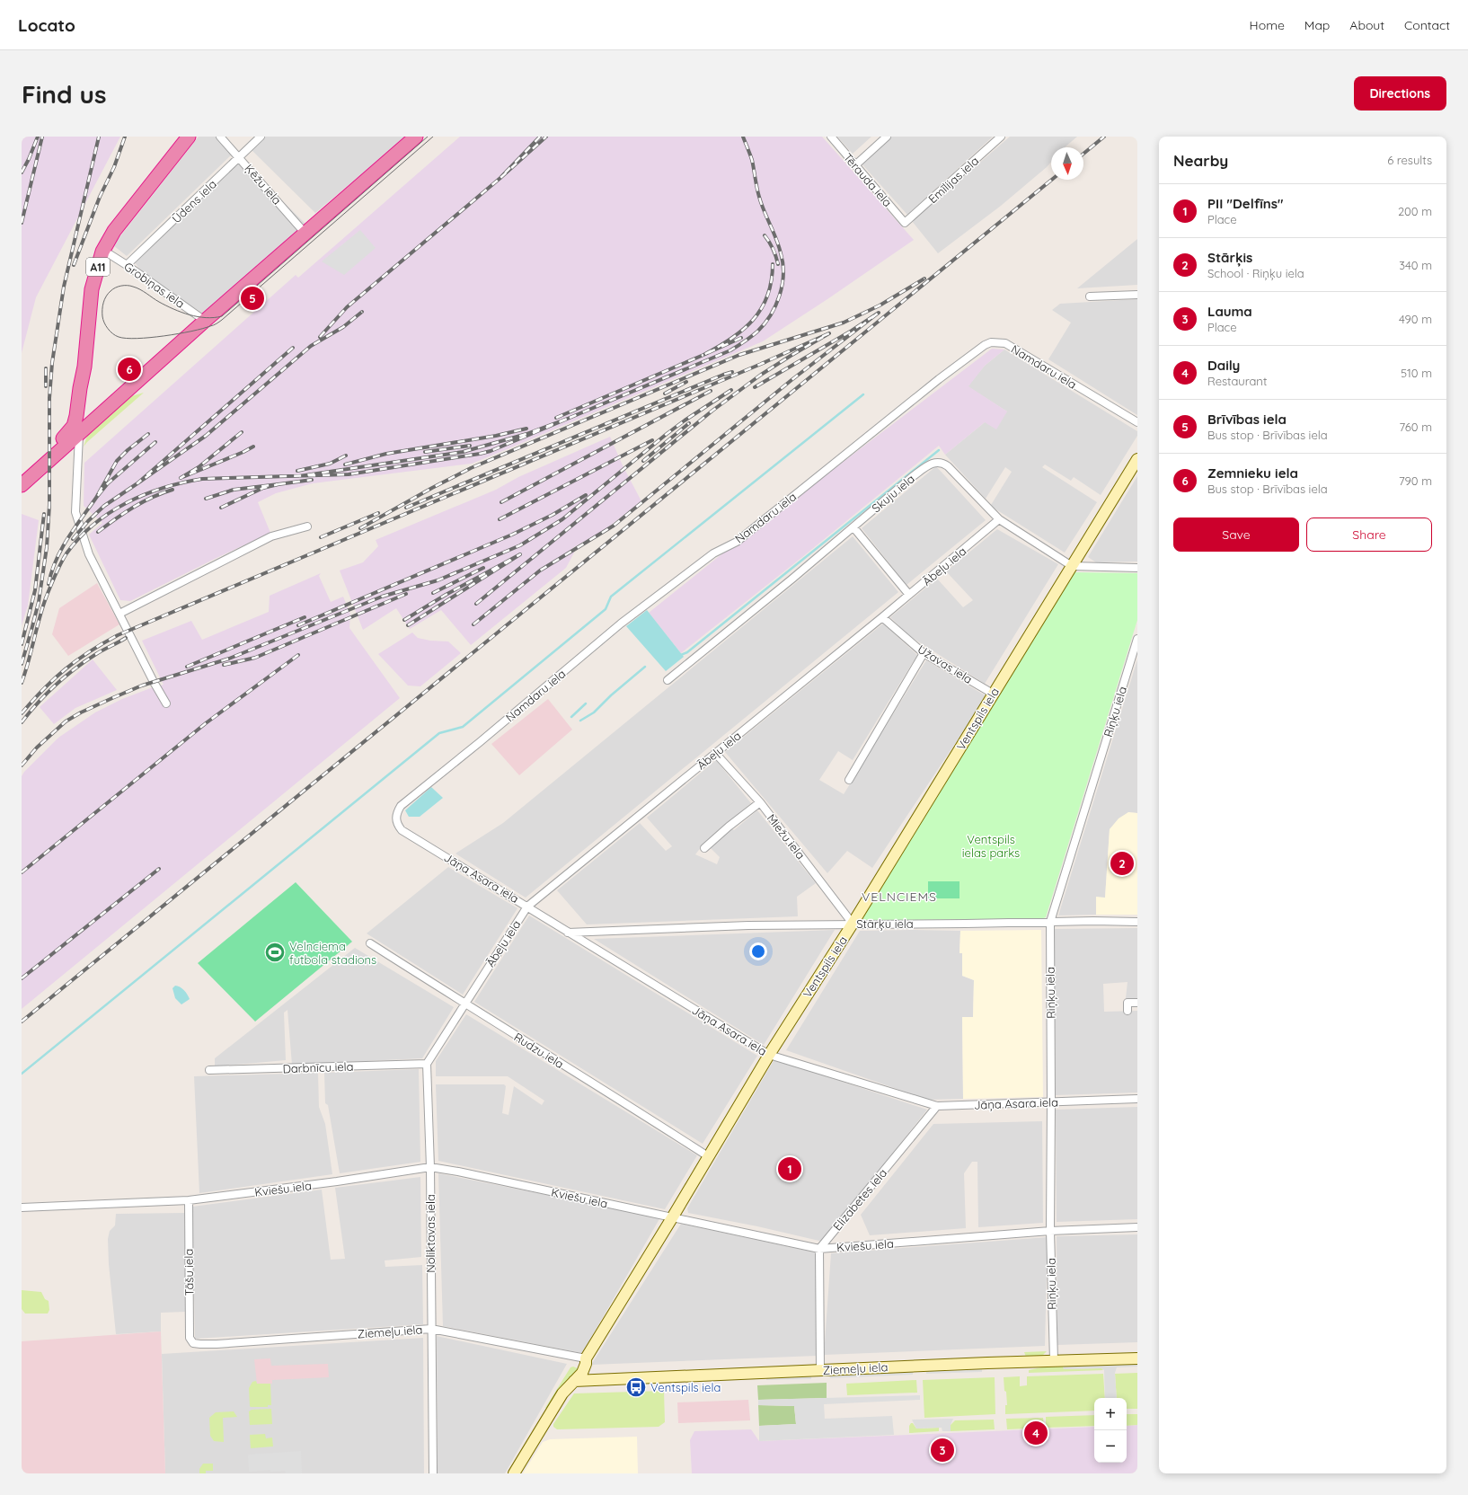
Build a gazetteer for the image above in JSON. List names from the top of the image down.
{
  "streets": {
    "highway": ["A11"],
    "street": [
      "Tērauda iela",
      "Emīlijas iela",
      "Ķēžu iela",
      "Ūdens iela",
      "Grobiņas iela",
      "Namdaru iela",
      "Skuju iela",
      "Ābeļu iela",
      "Užavas iela",
      "Riņķu iela",
      "Ventspils iela",
      "Miežu iela",
      "Jāņa Asara iela",
      "Stārķu iela",
      "Rudzu iela",
      "Darbnīcu iela",
      "Kviešu iela",
      "Elizabetes iela",
      "Noliktavas iela",
      "Tāšu iela",
      "Ziemeļu iela"
    ]
  },
  "crossings": [
    ["Tērauda iela", "Emīlijas iela"],
    ["Ķēžu iela", "Ūdens iela"],
    ["Ūdens iela", "Grobiņas iela"],
    ["A11", "Grobiņas iela"],
    ["Namdaru iela", "Jāņa Asara iela"],
    ["Skuju iela", "Ābeļu iela"],
    ["Skuju iela", "Ventspils iela"],
    ["Ābeļu iela", "Užavas iela"],
    ["Ābeļu iela", "Miežu iela"],
    ["Ābeļu iela", "Jāņa Asara iela"],
    ["Ābeļu iela", "Rudzu iela"],
    ["Užavas iela", "Ventspils iela"],
    ["Riņķu iela", "Jāņa Asara iela"],
    ["Riņķu iela", "Stārķu iela"],
    ["Riņķu iela", "Kviešu iela"],
    ["Riņķu iela", "Ziemeļu iela"],
    ["Ventspils iela", "Miežu iela"],
    ["Ventspils iela", "Jāņa Asara iela"],
    ["Ventspils iela", "Stārķu iela"],
    ["Ventspils iela", "Rudzu iela"],
    ["Ventspils iela", "Kviešu iela"],
    ["Ventspils iela", "Ziemeļu iela"],
    ["Miežu iela", "Stārķu iela"],
    ["Jāņa Asara iela", "Stārķu iela"],
    ["Jāņa Asara iela", "Elizabetes iela"],
    ["Darbnīcu iela", "Noliktavas iela"],
    ["Kviešu iela", "Elizabetes iela"],
    ["Kviešu iela", "Noliktavas iela"],
    ["Kviešu iela", "Tāšu iela"],
    ["Noliktavas iela", "Ziemeļu iela"],
    ["Tāšu iela", "Ziemeļu iela"]
  ],
  "districts": ["VELNCIEMS"],
  "parks": ["Ventspils ielas parks"],
  "places": {
    "sports": ["Velnciema futbola stadions"],
    "bus stop": ["Ventspils iela"]
  },
  "north": "bottom",
  "page": {
    "header": "Locato",
    "nav": [
      "Home",
      "Map",
      "About",
      "Contact"
    ],
    "buttons": [
      "Directions",
      ["Save", "Share"]
    ],
    "title": "Find us",
    "heading": ["Nearby", "6 results"],
    "list": [
      {
        "mark": "1",
        "name": "PII \"Delfīns\"",
        "note": "Place",
        "value": "200 m"
      },
      {
        "mark": "2",
        "name": "Stārķis",
        "note": "School · Riņķu iela",
        "value": "340 m"
      },
      {
        "mark": "3",
        "name": "Lauma",
        "note": "Place",
        "value": "490 m"
      },
      {
        "mark": "4",
        "name": "Daily",
        "note": "Restaurant",
        "value": "510 m"
      },
      {
        "mark": "5",
        "name": "Brīvības iela",
        "note": "Bus stop · Brīvības iela",
        "value": "760 m"
      },
      {
        "mark": "6",
        "name": "Zemnieku iela",
        "note": "Bus stop · Brīvības iela",
        "value": "790 m"
      }
    ],
    "pins": [
      "5",
      "6",
      "2",
      "1",
      "4",
      "3"
    ],
    "map_buttons": ["+", "−"]
  }
}
